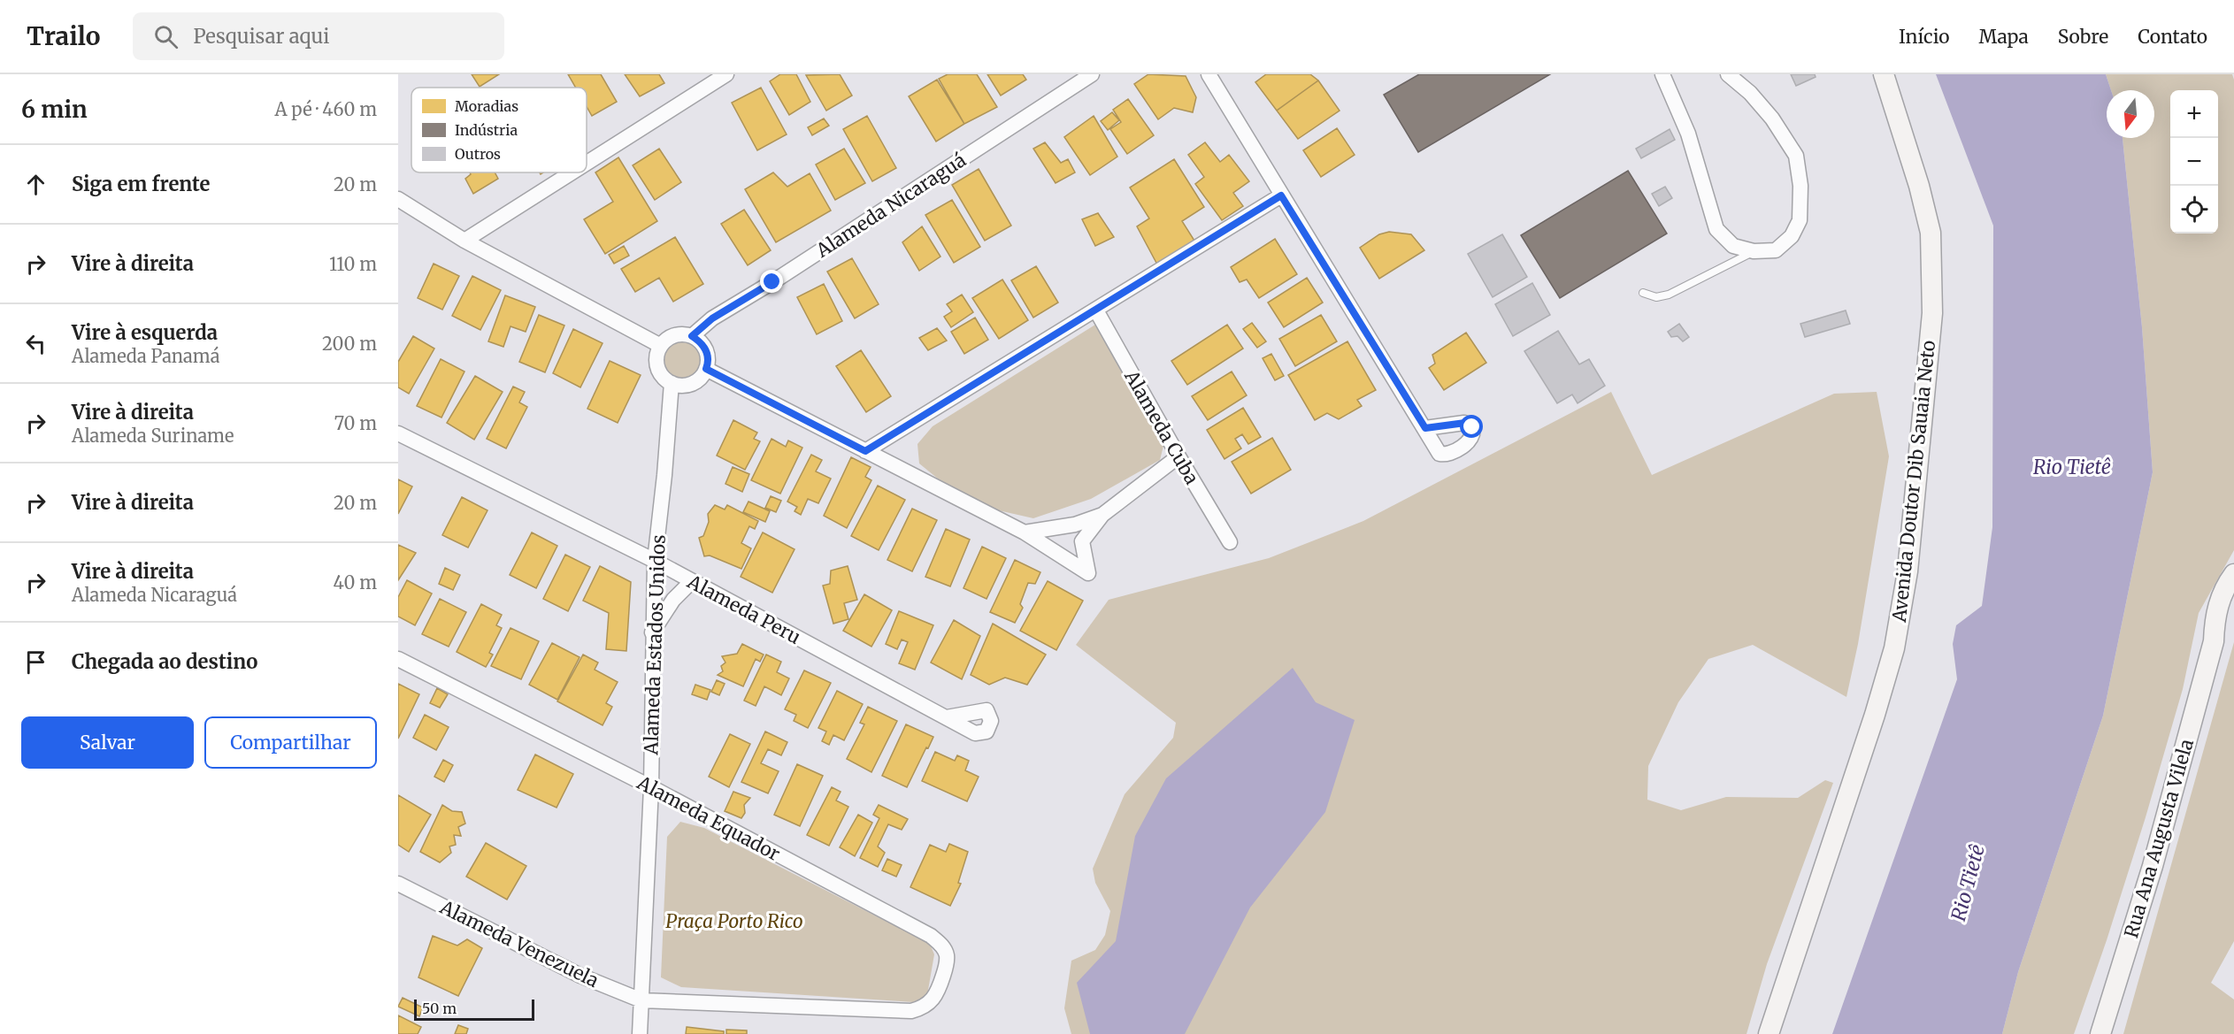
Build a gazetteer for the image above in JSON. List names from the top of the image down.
{
  "streets": {
    "main road": ["Avenida Doutor Dib Sauaia Neto", "Rua Ana Augusta Vilela"],
    "street": [
      "Alameda Nicaraguá",
      "Alameda Cuba",
      "Alameda Peru",
      "Alameda Estados Unidos",
      "Alameda Equador",
      "Alameda Venezuela"
    ]
  },
  "crossings": [
    ["Alameda Nicaraguá", "Alameda Estados Unidos"],
    ["Alameda Peru", "Alameda Estados Unidos"],
    ["Alameda Estados Unidos", "Alameda Equador"],
    ["Alameda Estados Unidos", "Alameda Venezuela"],
    ["Alameda Equador", "Alameda Venezuela"]
  ],
  "water": ["Rio Tietê"],
  "parks": ["Praça Porto Rico"],
  "legend": ["Moradias", "Indústria", "Outros"],
  "scale_bar": "50 m",
  "north": "bottom",
  "page": {
    "header": "Trailo",
    "search": "Pesquisar aqui",
    "nav": [
      "Início",
      "Mapa",
      "Sobre",
      "Contato"
    ],
    "heading": ["6 min", "A pé · 460 m"],
    "map_buttons": ["+", "−"],
    "list": [
      ["Siga em frente", "20 m"],
      ["Vire à direita", "110 m"],
      ["Vire à esquerda", "Alameda Panamá", "200 m"],
      ["Vire à direita", "Alameda Suriname", "70 m"],
      ["Vire à direita", "20 m"],
      ["Vire à direita", "Alameda Nicaraguá", "40 m"],
      "Chegada ao destino"
    ],
    "buttons": ["Salvar", "Compartilhar"],
    "scale": "50 m"
  }
}
